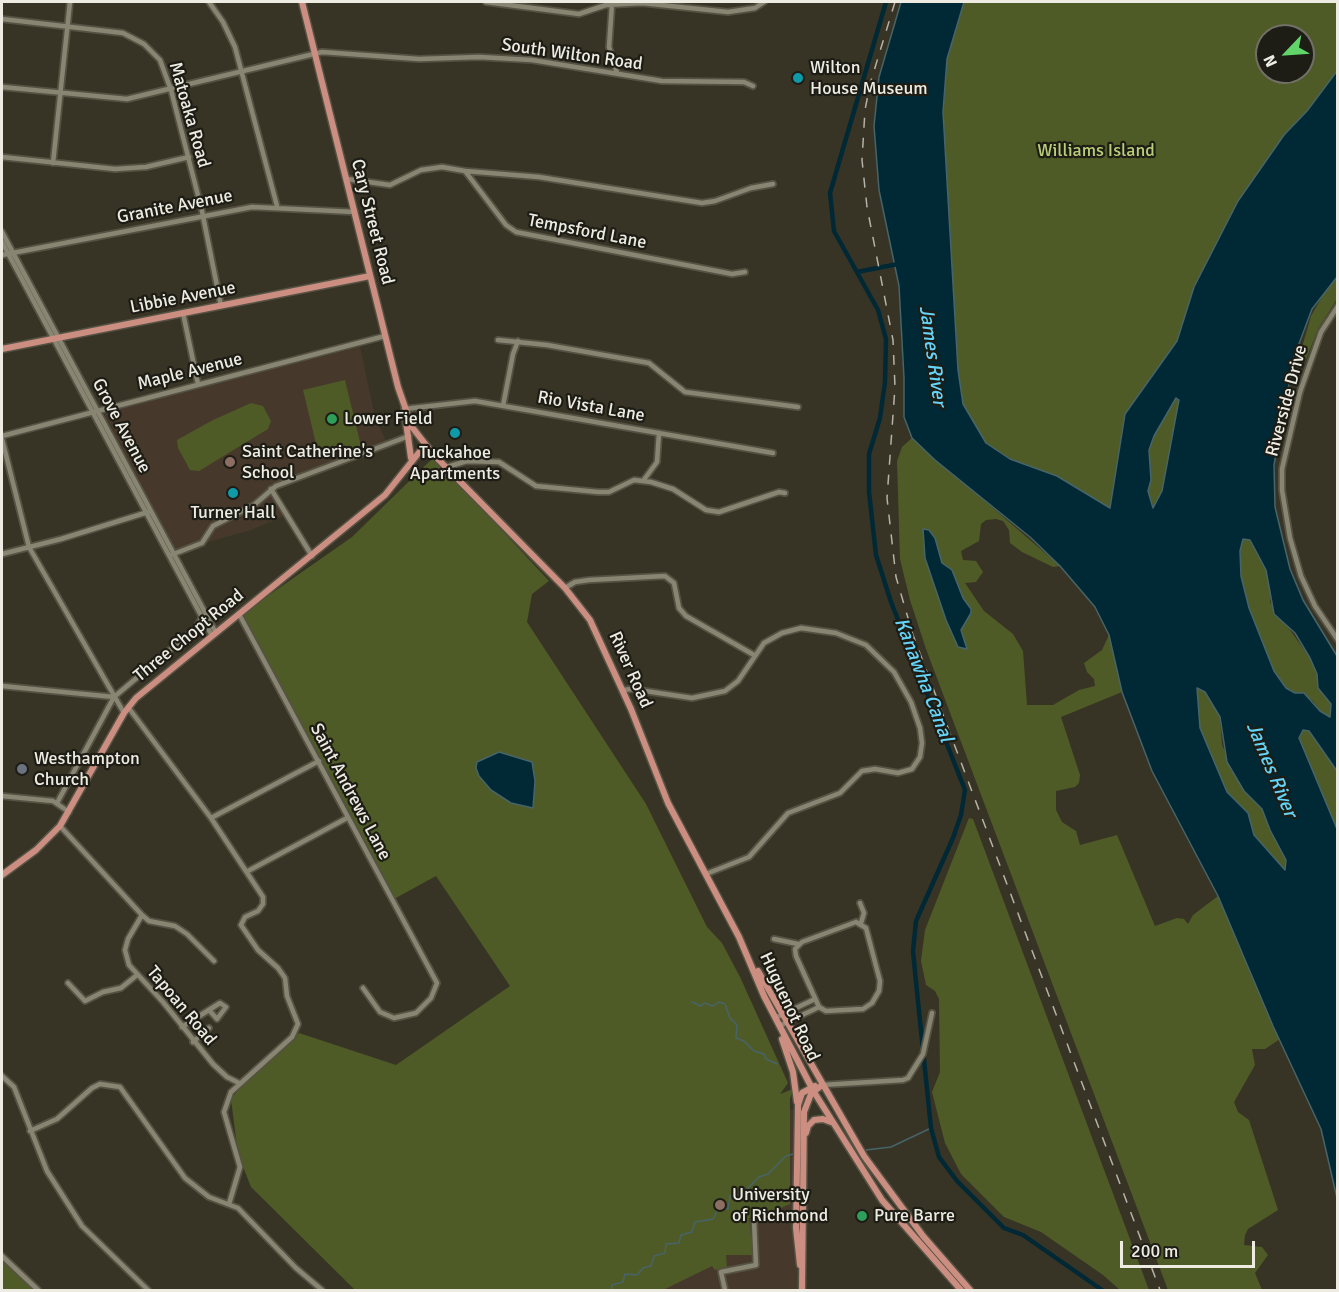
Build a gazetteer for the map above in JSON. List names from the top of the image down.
{
  "streets": {
    "main road": [
      "Cary Street Road",
      "Libbie Avenue",
      "Three Chopt Road",
      "River Road",
      "Huguenot Road"
    ],
    "street": [
      "South Wilton Road",
      "Matoaka Road",
      "Granite Avenue",
      "Tempsford Lane",
      "Maple Avenue",
      "Riverside Drive",
      "Rio Vista Lane",
      "Grove Avenue",
      "Saint Andrews Lane",
      "Tapoan Road"
    ]
  },
  "crossings": [
    ["South Wilton Road", "Matoaka Road"],
    ["South Wilton Road", "Cary Street Road"],
    ["Matoaka Road", "Granite Avenue"],
    ["Matoaka Road", "Libbie Avenue"],
    ["Granite Avenue", "Cary Street Road"],
    ["Granite Avenue", "Grove Avenue"],
    ["Cary Street Road", "Libbie Avenue"],
    ["Cary Street Road", "Maple Avenue"],
    ["Cary Street Road", "Rio Vista Lane"],
    ["Cary Street Road", "Three Chopt Road"],
    ["Cary Street Road", "River Road"],
    ["Libbie Avenue", "Grove Avenue"],
    ["Maple Avenue", "Grove Avenue"],
    ["Grove Avenue", "Three Chopt Road"],
    ["Three Chopt Road", "River Road"],
    ["Three Chopt Road", "Saint Andrews Lane"],
    ["River Road", "Huguenot Road"]
  ],
  "water": ["James River", "Kanawha Canal"],
  "parks": ["Williams Island"],
  "places": [
    "Wilton House Museum",
    "Lower Field",
    "Tuckahoe Apartments",
    "Saint Catherine's School",
    "Turner Hall",
    "Westhampton Church",
    "University of Richmond",
    "Pure Barre"
  ],
  "scale_bar": "200 m",
  "north": "bottom left"
}
